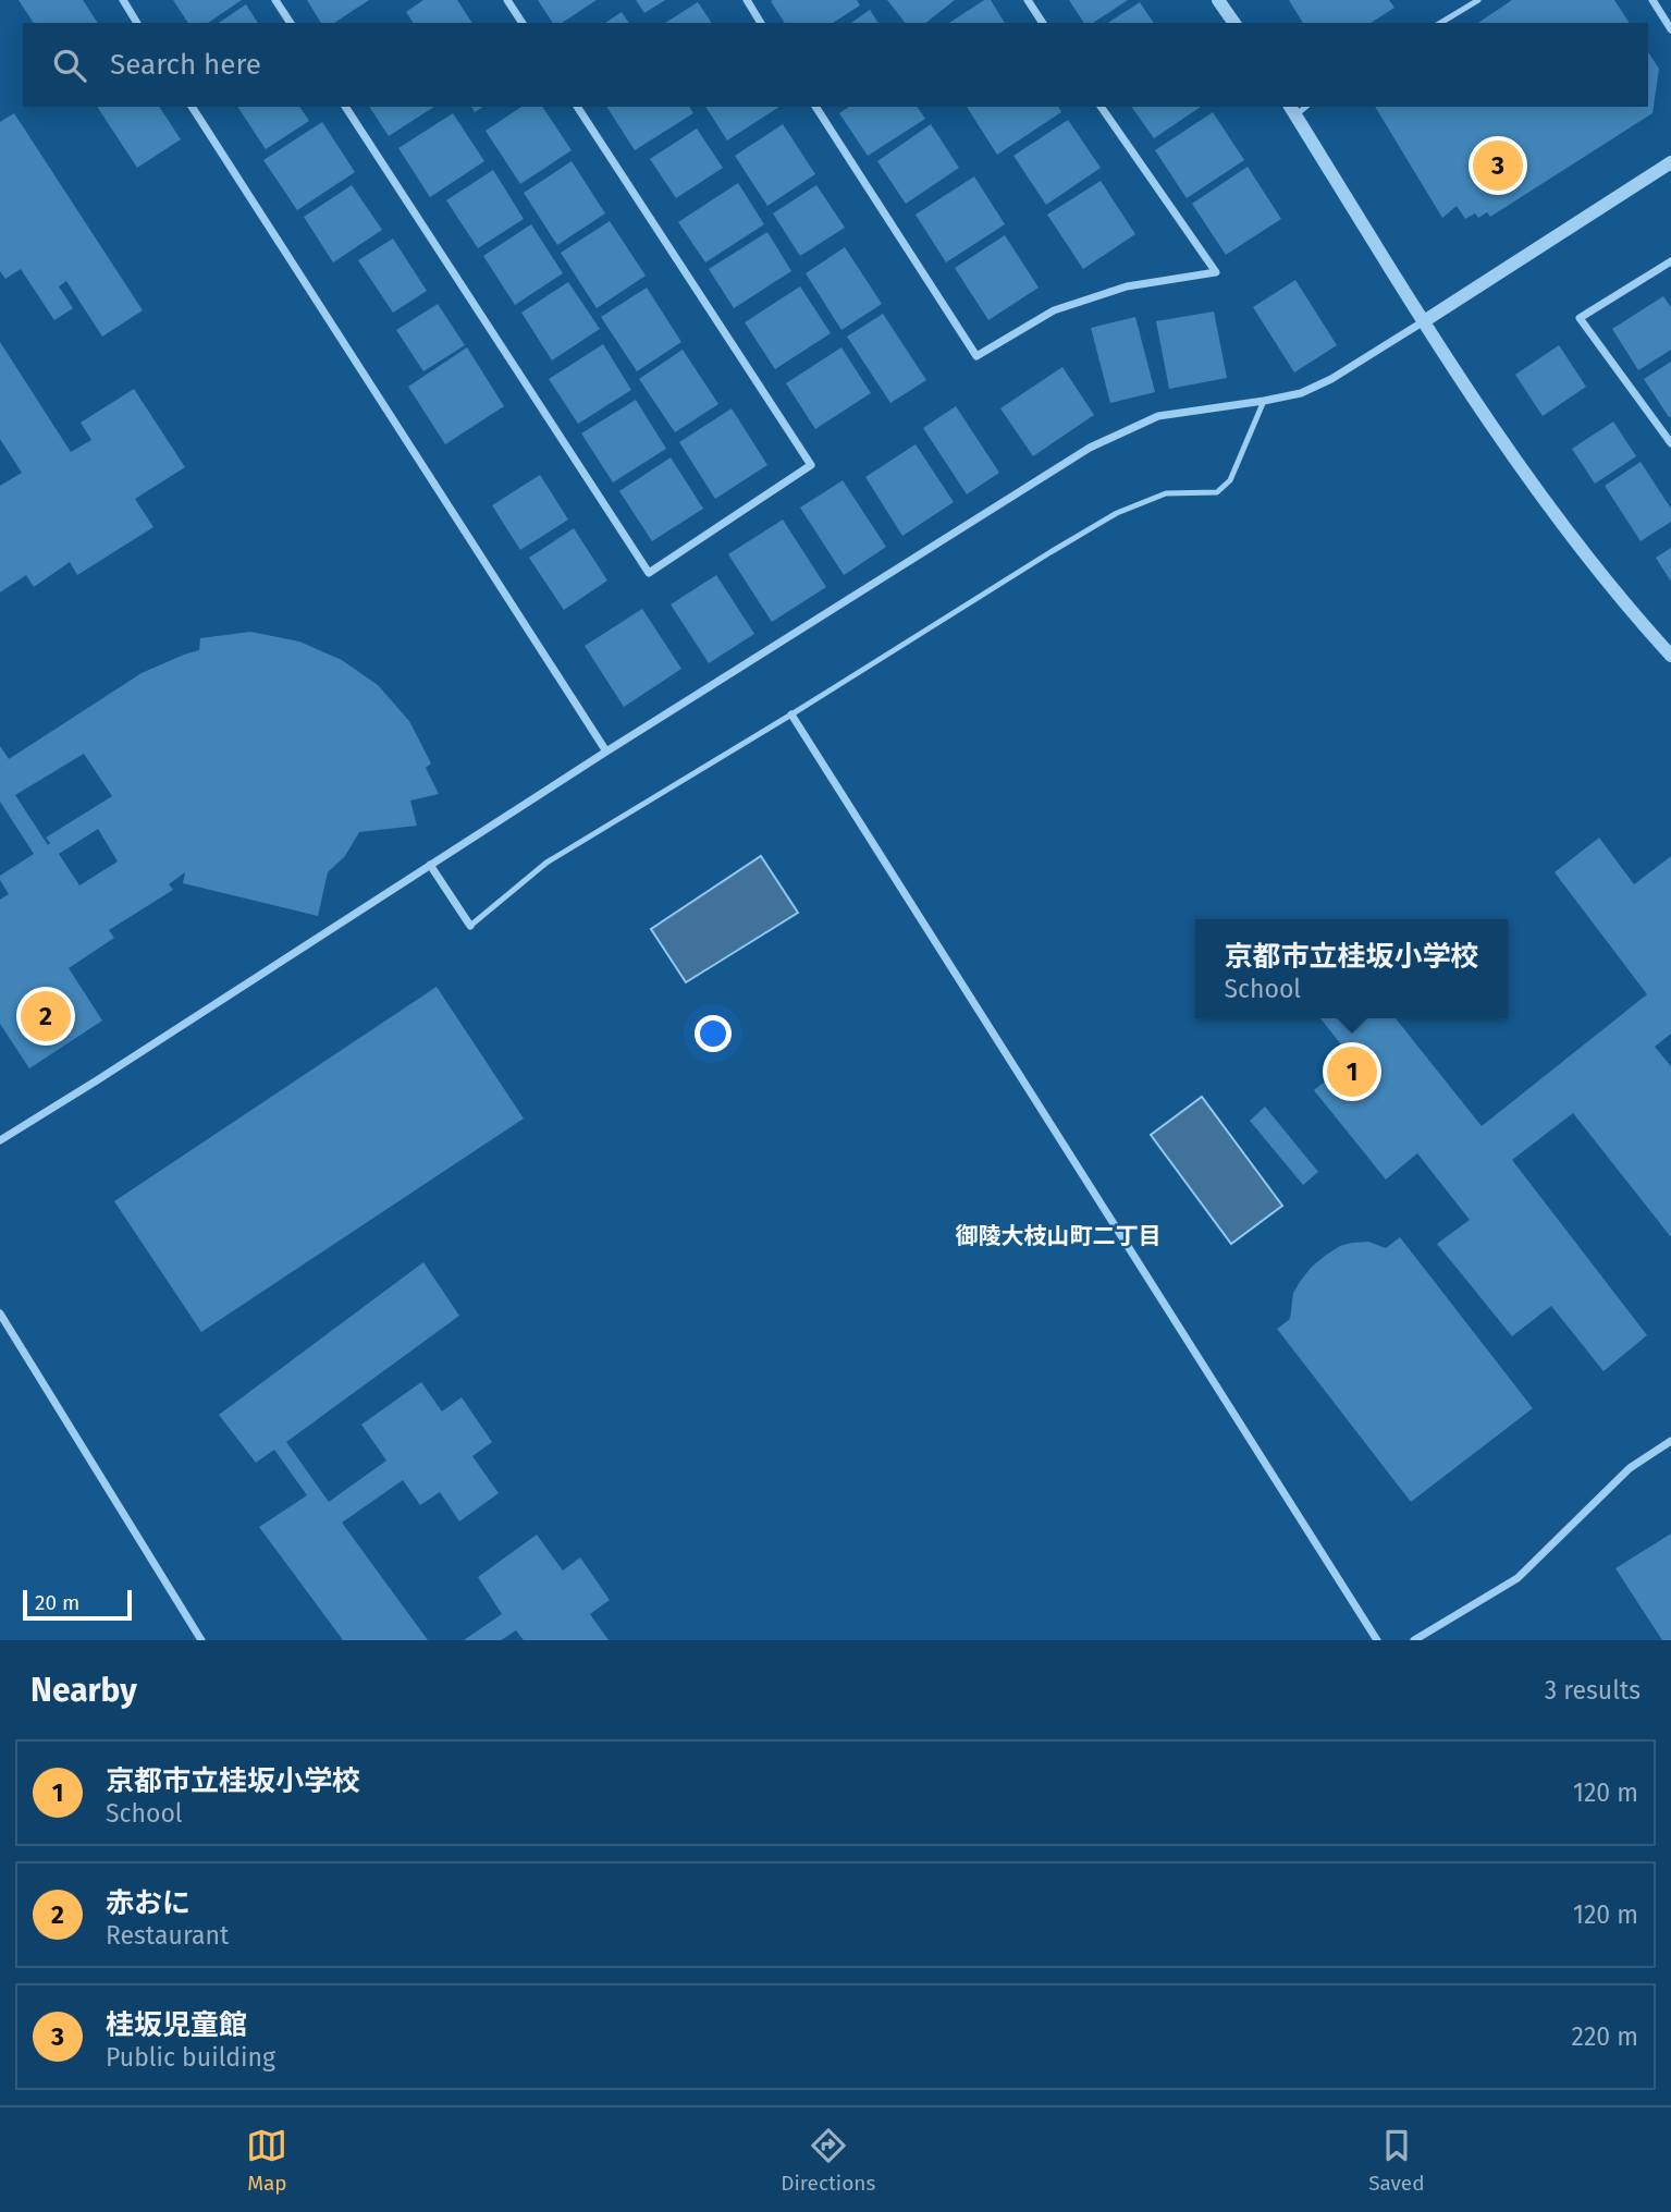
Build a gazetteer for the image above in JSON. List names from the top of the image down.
{
  "districts": ["御陵大枝山町二丁目"],
  "scale_bar": "20 m",
  "page": {
    "search": "Search here",
    "pins": ["3", "2", "1"],
    "popup": ["京都市立桂坂小学校", "School"],
    "scale": "20 m",
    "heading": ["Nearby", "3 results"],
    "list": [
      {
        "mark": "1",
        "name": "京都市立桂坂小学校",
        "note": "School",
        "value": "120 m"
      },
      {
        "mark": "2",
        "name": "赤おに",
        "note": "Restaurant",
        "value": "120 m"
      },
      {
        "mark": "3",
        "name": "桂坂児童館",
        "note": "Public building",
        "value": "220 m"
      }
    ],
    "nav": ["Map", "Directions", "Saved"]
  }
}
